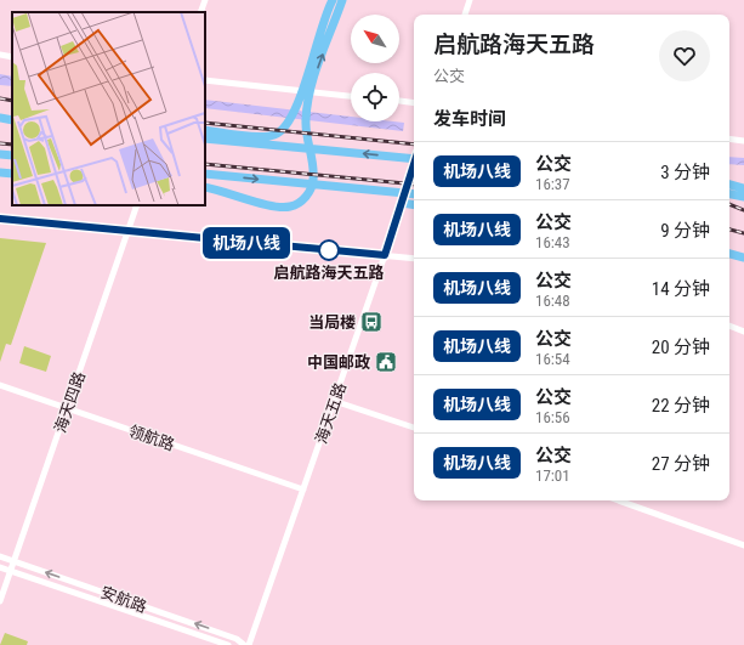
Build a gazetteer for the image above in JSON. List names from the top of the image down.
{
  "streets": {
    "street": [
      "海天四路",
      "海天五路",
      "领航路",
      "安航路"
    ]
  },
  "crossings": [
    ["海天四路", "领航路"],
    ["海天四路", "安航路"],
    ["海天五路", "领航路"]
  ],
  "places": {
    "other": ["启航路海天五路"],
    "bus stop": ["当局楼"],
    "public building": ["中国邮政"]
  },
  "lines": ["bus line 机场八线"],
  "north": "top left",
  "page": {
    "on_map": "机场八线",
    "heading": [
      ["启航路海天五路", "公交"],
      "发车时间"
    ],
    "list": [
      {
        "mark": "机场八线",
        "name": "公交",
        "note": "16:37",
        "value": "3 分钟"
      },
      {
        "mark": "机场八线",
        "name": "公交",
        "note": "16:43",
        "value": "9 分钟"
      },
      {
        "mark": "机场八线",
        "name": "公交",
        "note": "16:48",
        "value": "14 分钟"
      },
      {
        "mark": "机场八线",
        "name": "公交",
        "note": "16:54",
        "value": "20 分钟"
      },
      {
        "mark": "机场八线",
        "name": "公交",
        "note": "16:56",
        "value": "22 分钟"
      },
      {
        "mark": "机场八线",
        "name": "公交",
        "note": "17:01",
        "value": "27 分钟"
      }
    ]
  }
}
